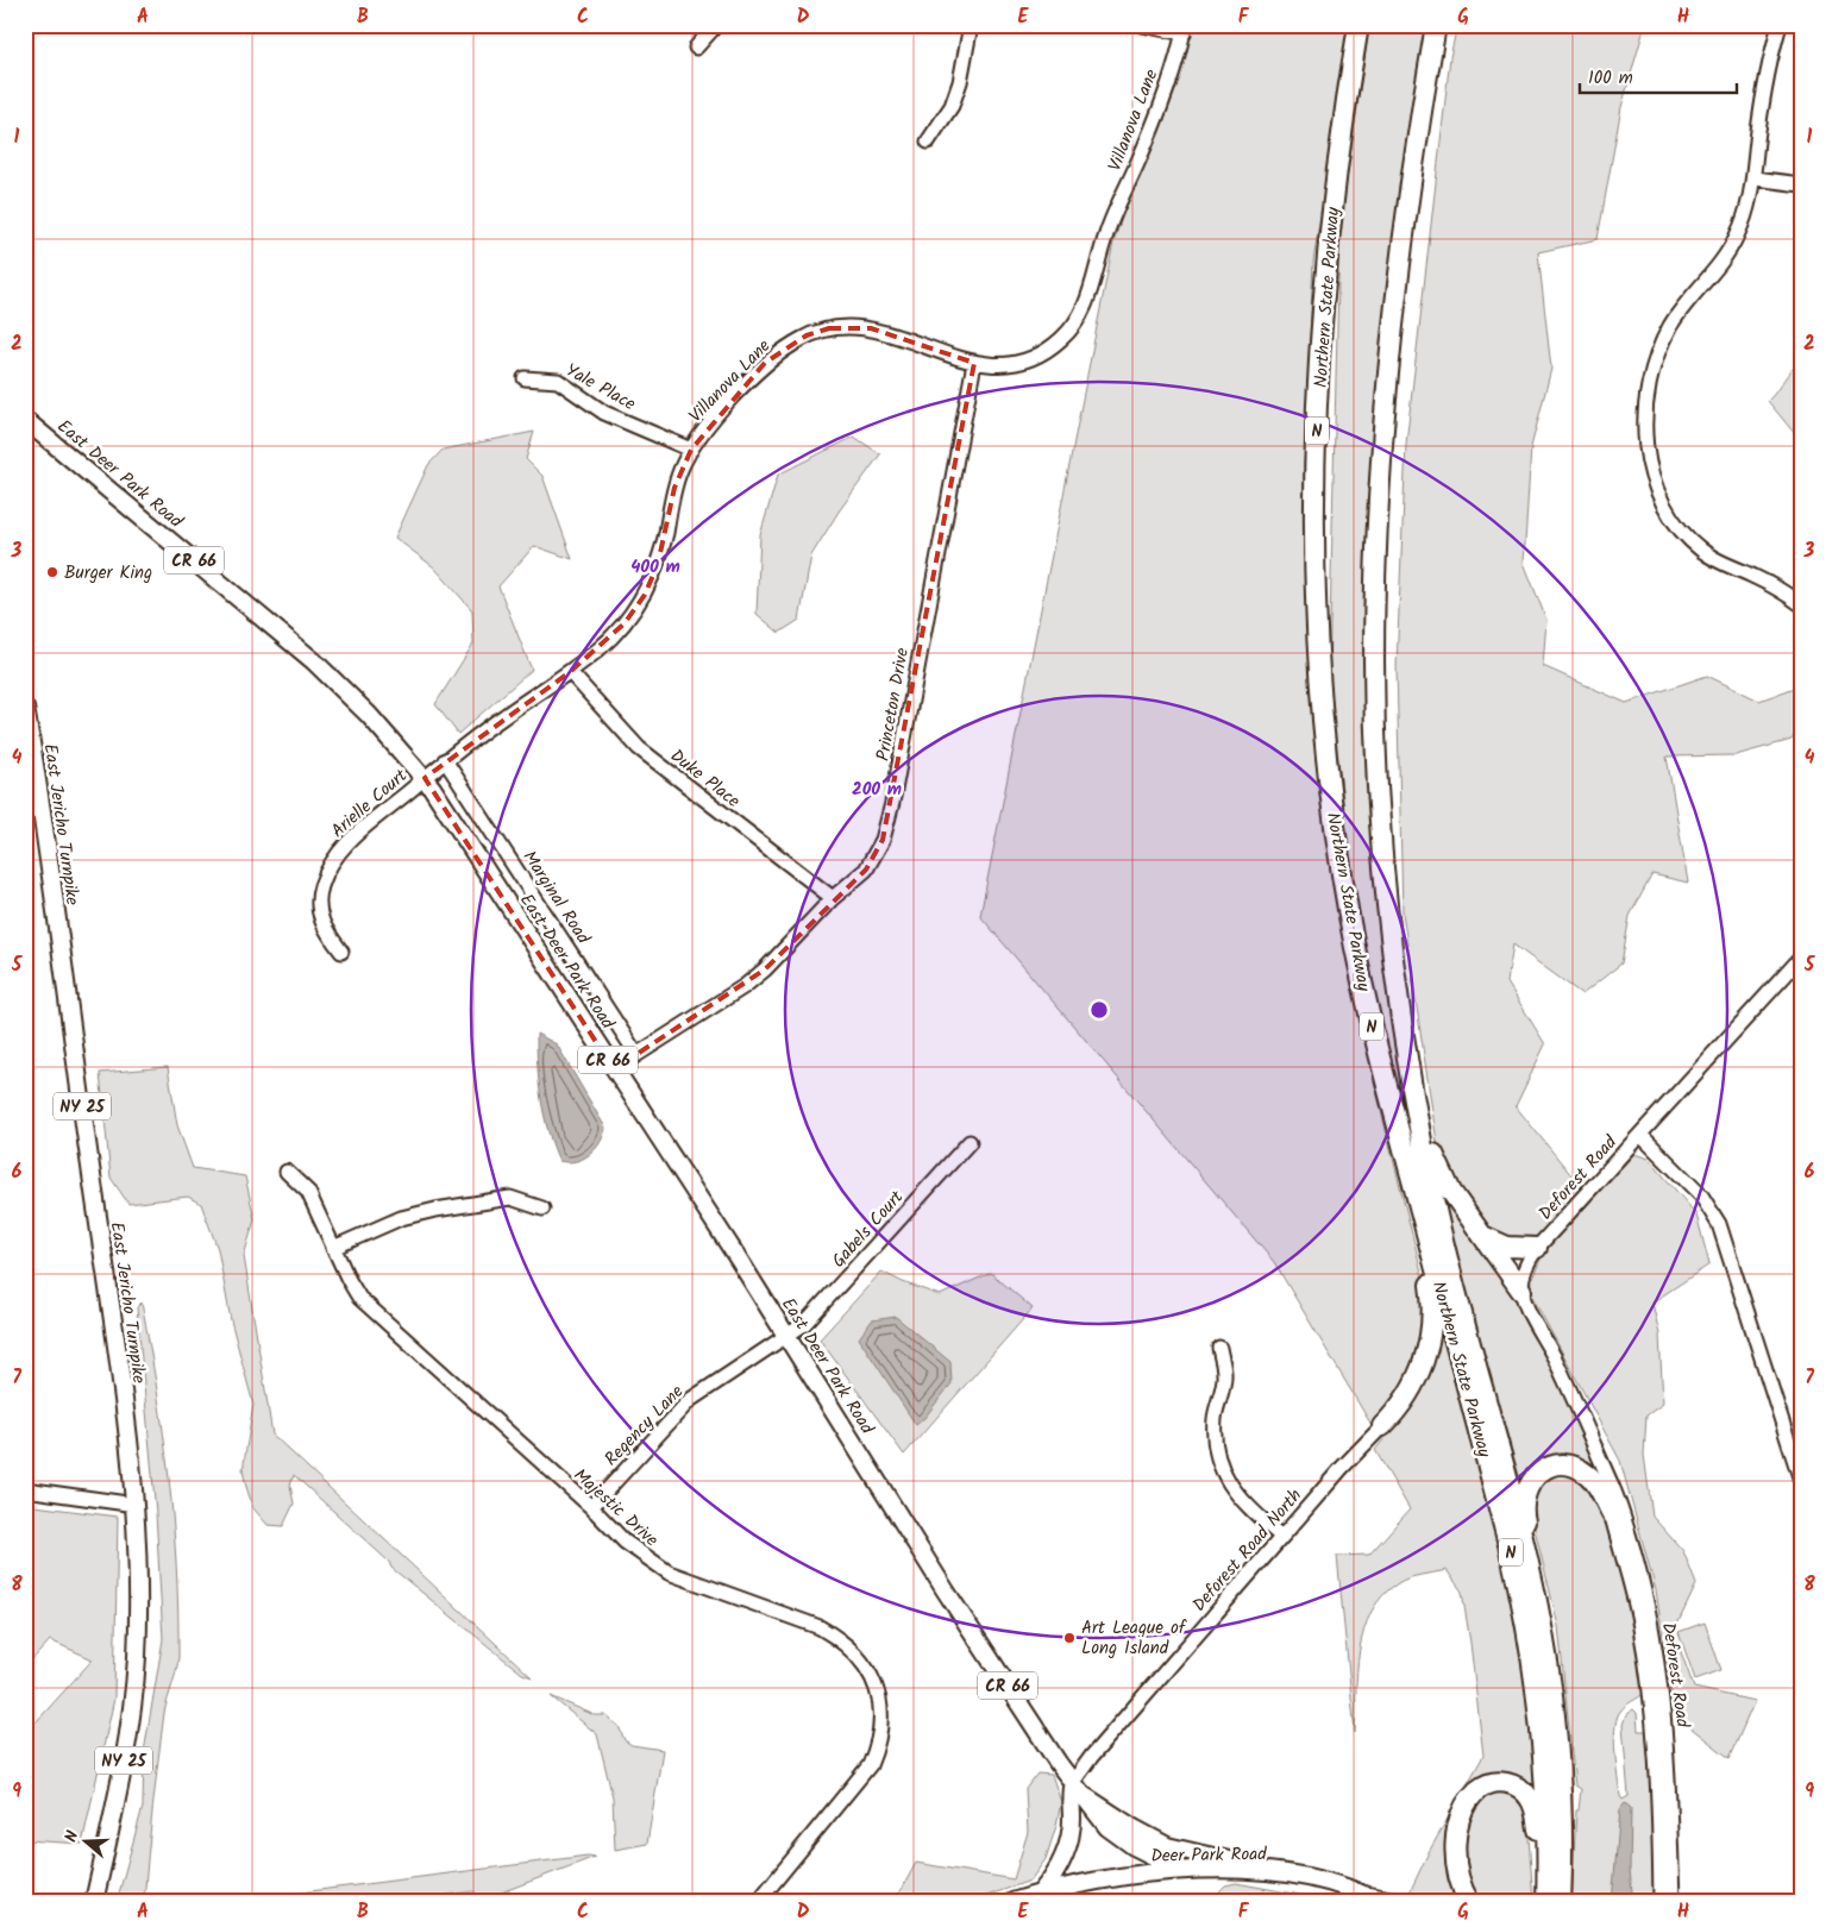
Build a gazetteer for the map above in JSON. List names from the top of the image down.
{
  "streets": {
    "highway": ["Northern State Parkway", "N"],
    "main road": [
      "East Deer Park Road",
      "CR 66",
      "East Jericho Turnpike",
      "NY 25",
      "Deer Park Road"
    ],
    "street": [
      "Villanova Lane",
      "Yale Place",
      "Princeton Drive",
      "Duke Place",
      "Arielle Court",
      "Marginal Road",
      "Deforest Road",
      "Gabels Court",
      "Regency Lane",
      "Majestic Drive",
      "Deforest Road North"
    ]
  },
  "crossings": [
    ["Villanova Lane", "Yale Place"],
    ["Villanova Lane", "East Deer Park Road"],
    ["Villanova Lane", "Princeton Drive"],
    ["Villanova Lane", "Duke Place"],
    ["Villanova Lane", "Arielle Court"],
    ["Villanova Lane", "Marginal Road"],
    ["East Deer Park Road", "Princeton Drive"],
    ["East Deer Park Road", "Arielle Court"],
    ["East Deer Park Road", "Gabels Court"],
    ["East Deer Park Road", "Regency Lane"],
    ["East Deer Park Road", "Deforest Road North"],
    ["East Deer Park Road", "Deer Park Road"],
    ["Princeton Drive", "Duke Place"],
    ["Princeton Drive", "Marginal Road"],
    ["Gabels Court", "Regency Lane"],
    ["Regency Lane", "Majestic Drive"]
  ],
  "places": ["Burger King", "Art League of Long Island"],
  "scale_bar": "100 m",
  "north": "left",
  "grid": {
    "columns": [
      "A",
      "B",
      "C",
      "D",
      "E",
      "F",
      "G",
      "H"
    ],
    "rows": [
      "1",
      "2",
      "3",
      "4",
      "5",
      "6",
      "7",
      "8",
      "9"
    ]
  },
  "rings": ["400 m", "200 m"]
}
